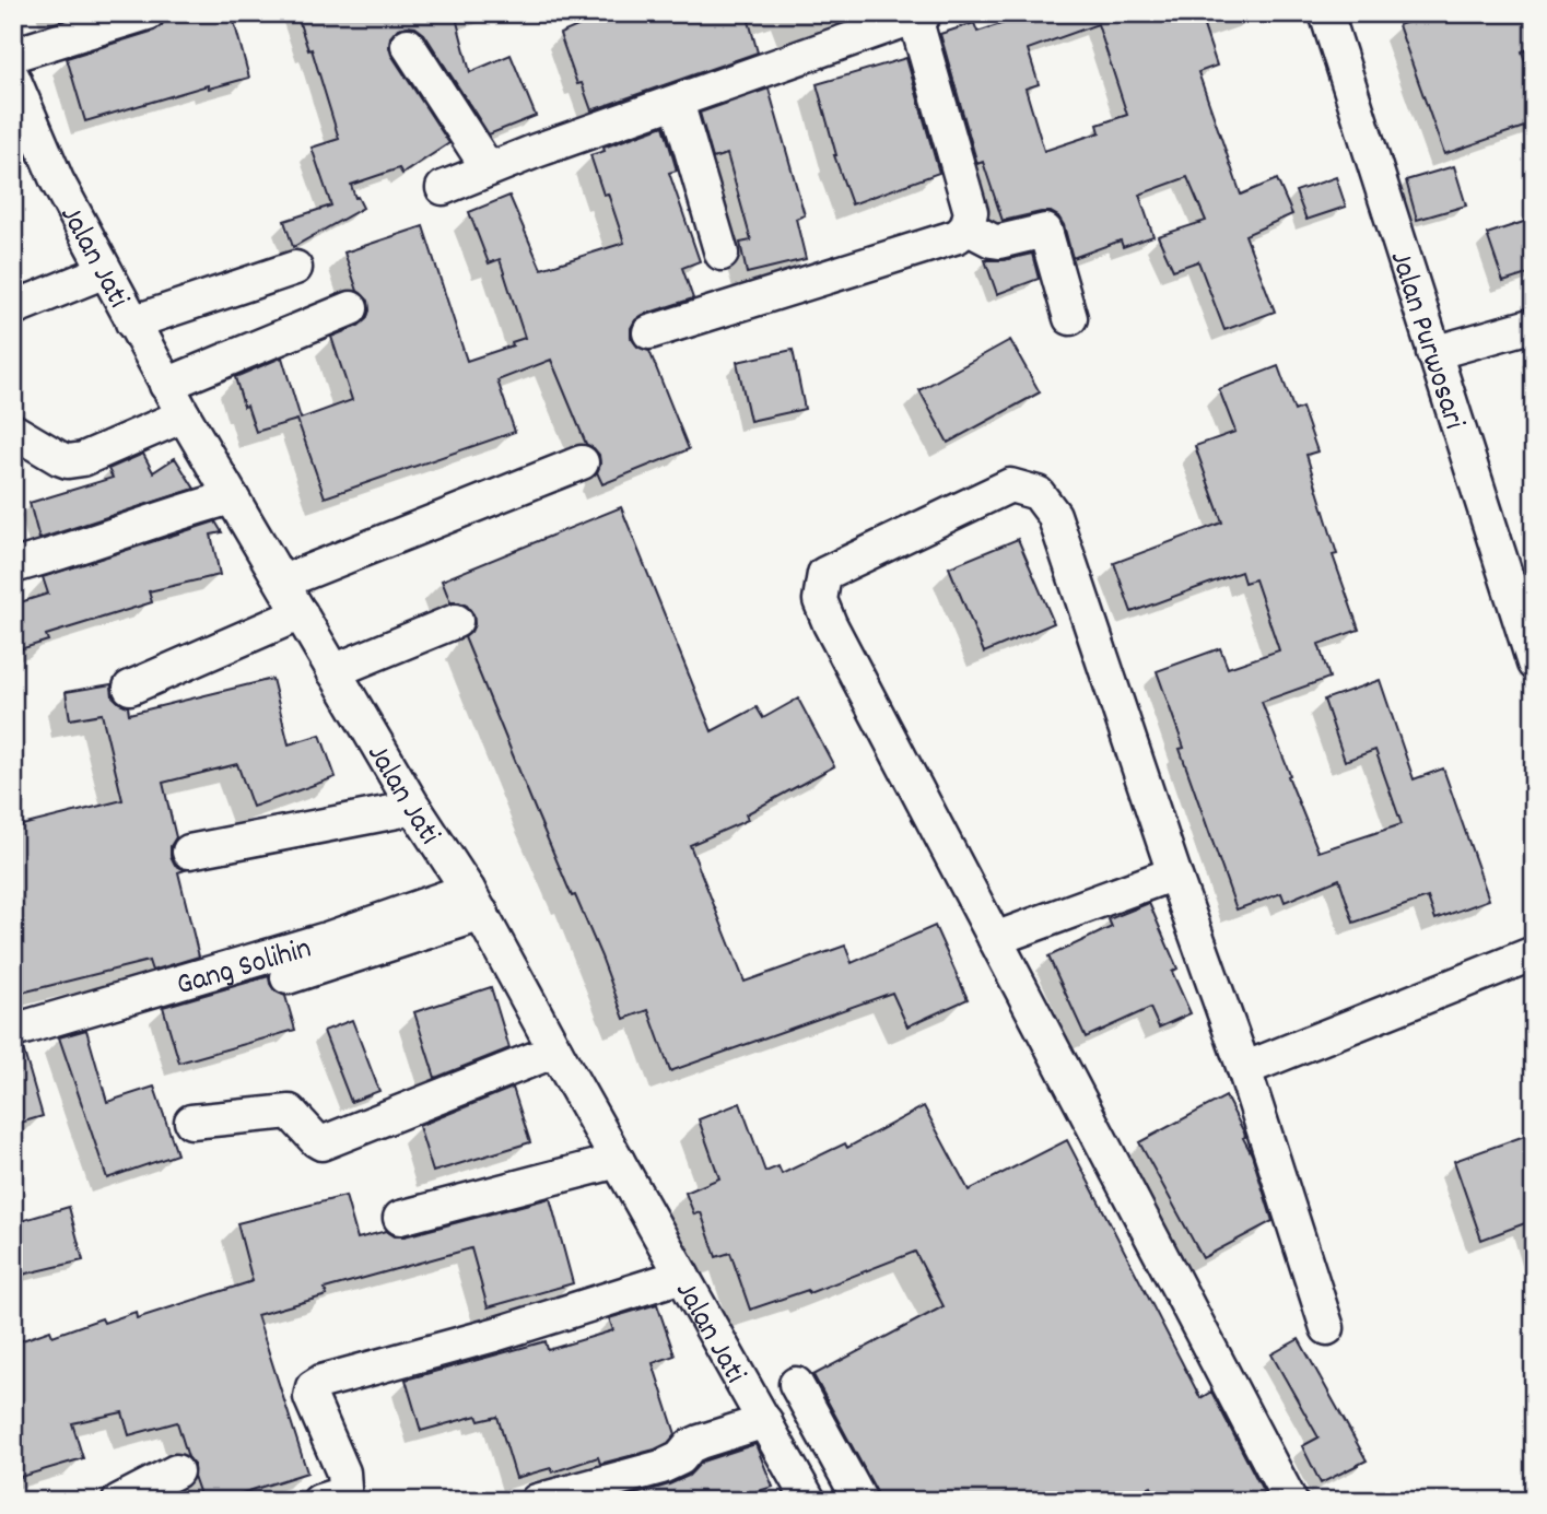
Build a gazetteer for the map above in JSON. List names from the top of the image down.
{
  "streets": {
    "street": ["Jalan Jati", "Jalan Purwosari", "Gang Solihin"]
  },
  "crossings": [
    ["Jalan Jati", "Gang Solihin"]
  ]
}
